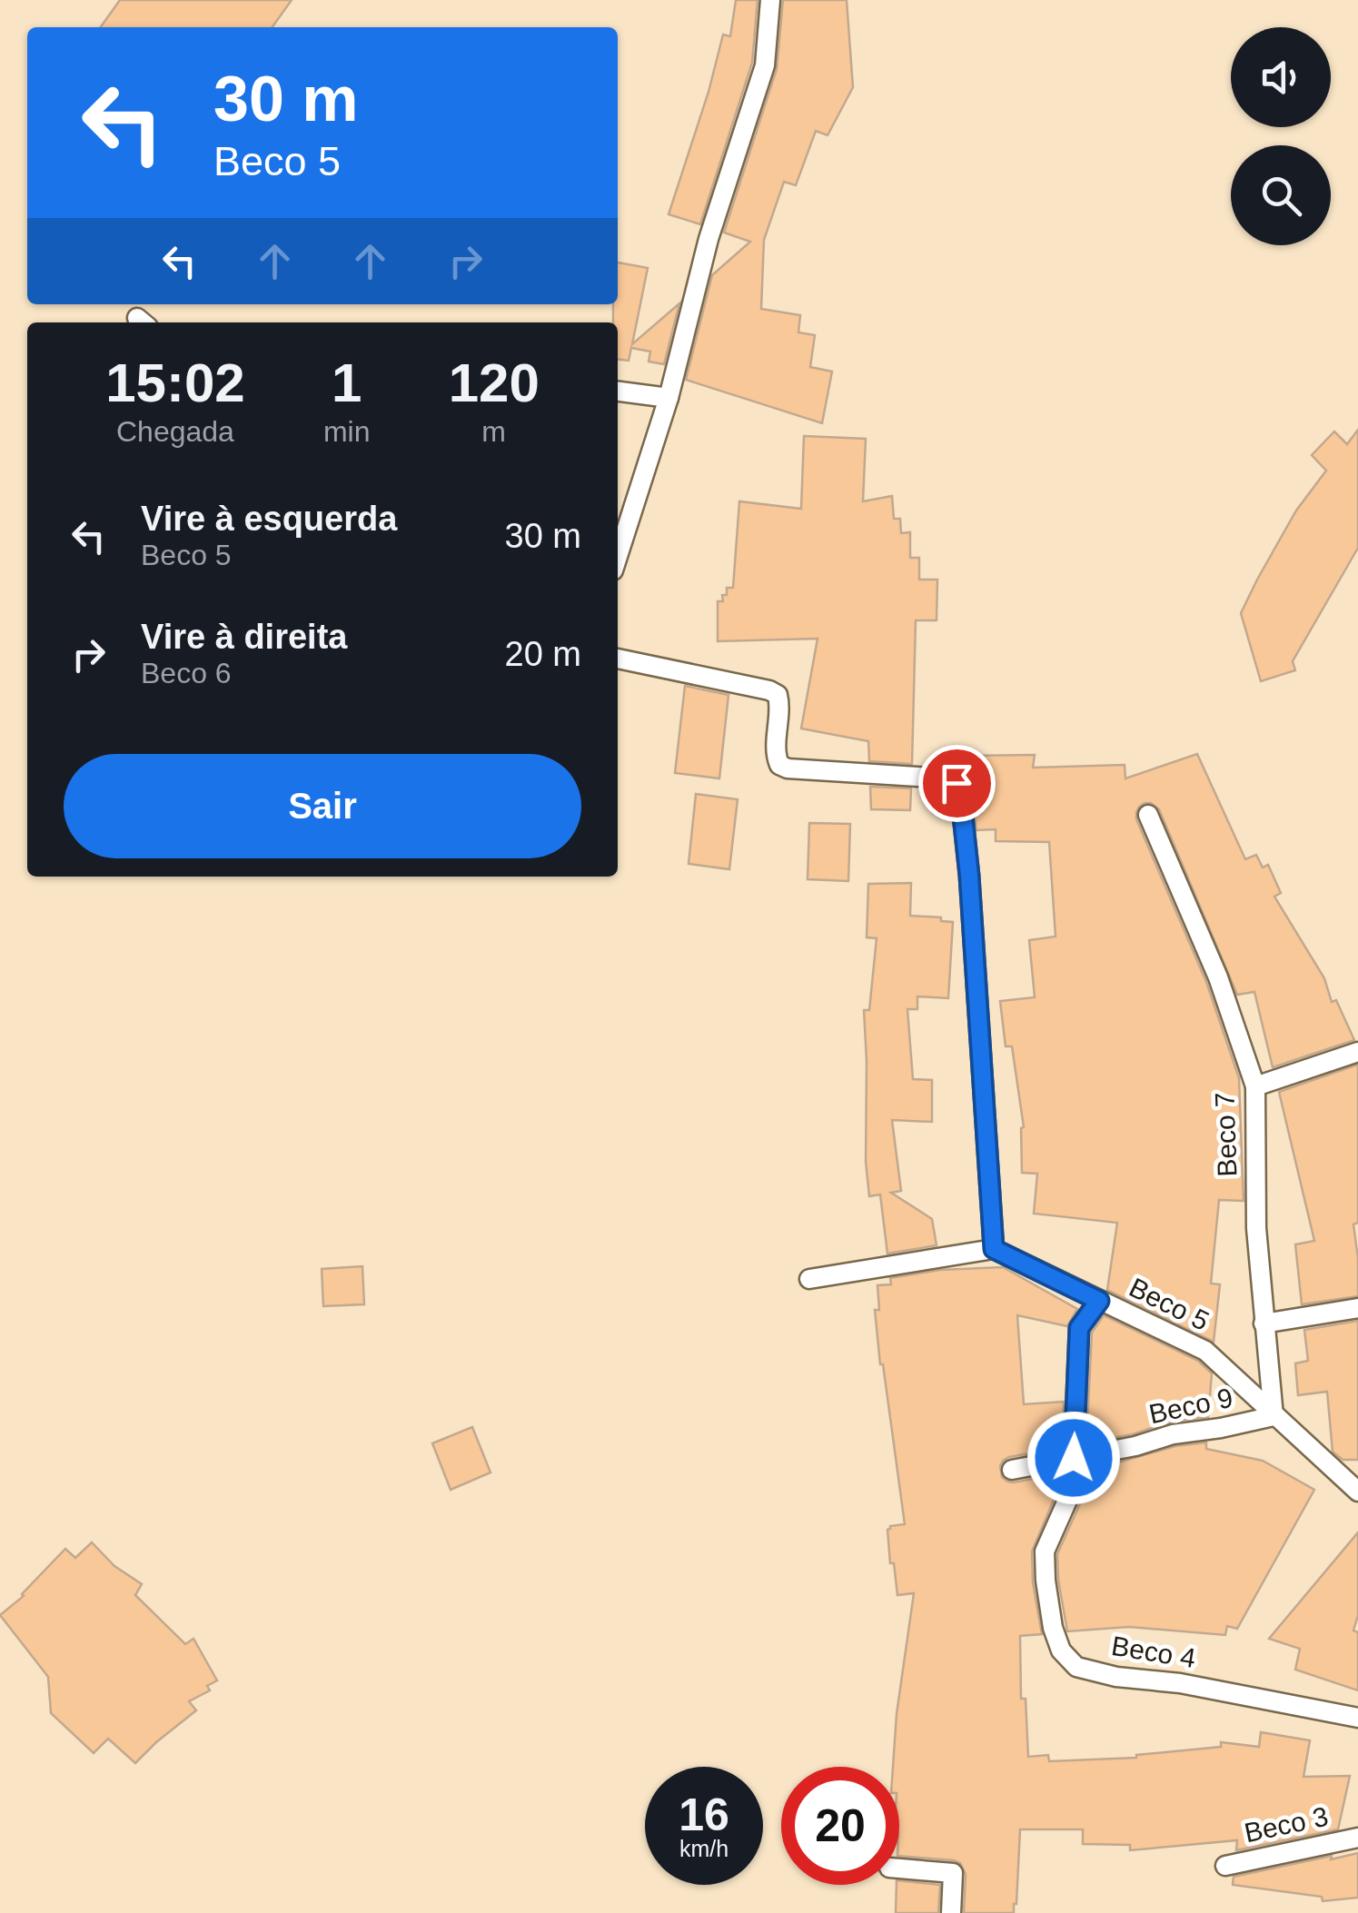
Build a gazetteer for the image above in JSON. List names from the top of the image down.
{
  "streets": {
    "lane": [
      "Beco 7",
      "Beco 5",
      "Beco 9",
      "Beco 4",
      "Beco 3"
    ]
  },
  "crossings": [
    ["Beco 7", "Beco 5"],
    ["Beco 7", "Beco 9"],
    ["Beco 5", "Beco 9"],
    ["Beco 9", "Beco 4"]
  ],
  "page": {
    "turn": ["30 m", "Beco 5"],
    "eta": [
      "15:02",
      "Chegada",
      "1",
      "min",
      "120",
      "m"
    ],
    "list": [
      {
        "name": "Vire à esquerda",
        "note": "Beco 5",
        "value": "30 m"
      },
      {
        "name": "Vire à direita",
        "note": "Beco 6",
        "value": "20 m"
      }
    ],
    "buttons": "Sair",
    "speed": "16 km/h",
    "limit": "20"
  }
}
